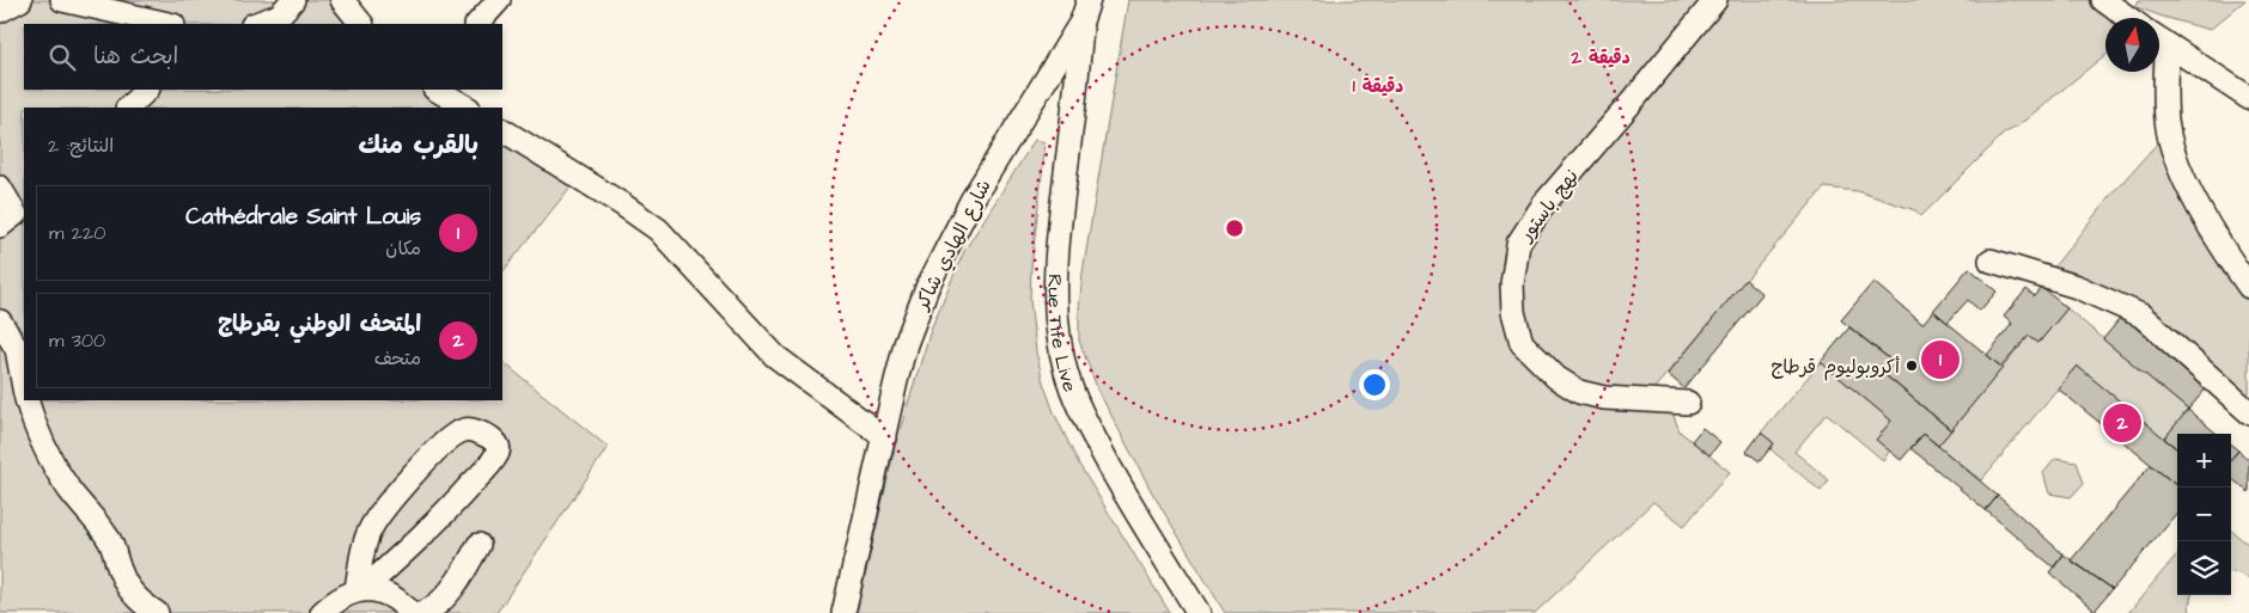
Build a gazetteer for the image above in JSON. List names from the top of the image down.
{
  "streets": {
    "street": ["نهج باستور", "شارع الهادي شاكر", "Rue Tite Live"]
  },
  "crossings": [
    ["شارع الهادي شاكر", "Rue Tite Live"]
  ],
  "places": ["أكروبوليوم قرطاج"],
  "north": "top",
  "page": {
    "search": "ابحث هنا",
    "heading": ["بالقرب منك", "النتائج: 2"],
    "list": [
      {
        "mark": "1",
        "name": "Cathédrale Saint Louis",
        "note": "مكان",
        "value": "220 m"
      },
      {
        "mark": "2",
        "name": "المتحف الوطني بقرطاج",
        "note": "متحف",
        "value": "300 m"
      }
    ],
    "pins": ["1", "2"],
    "map_buttons": ["+", "−"]
  },
  "rings": ["2 دقيقة", "1 دقيقة"]
}
